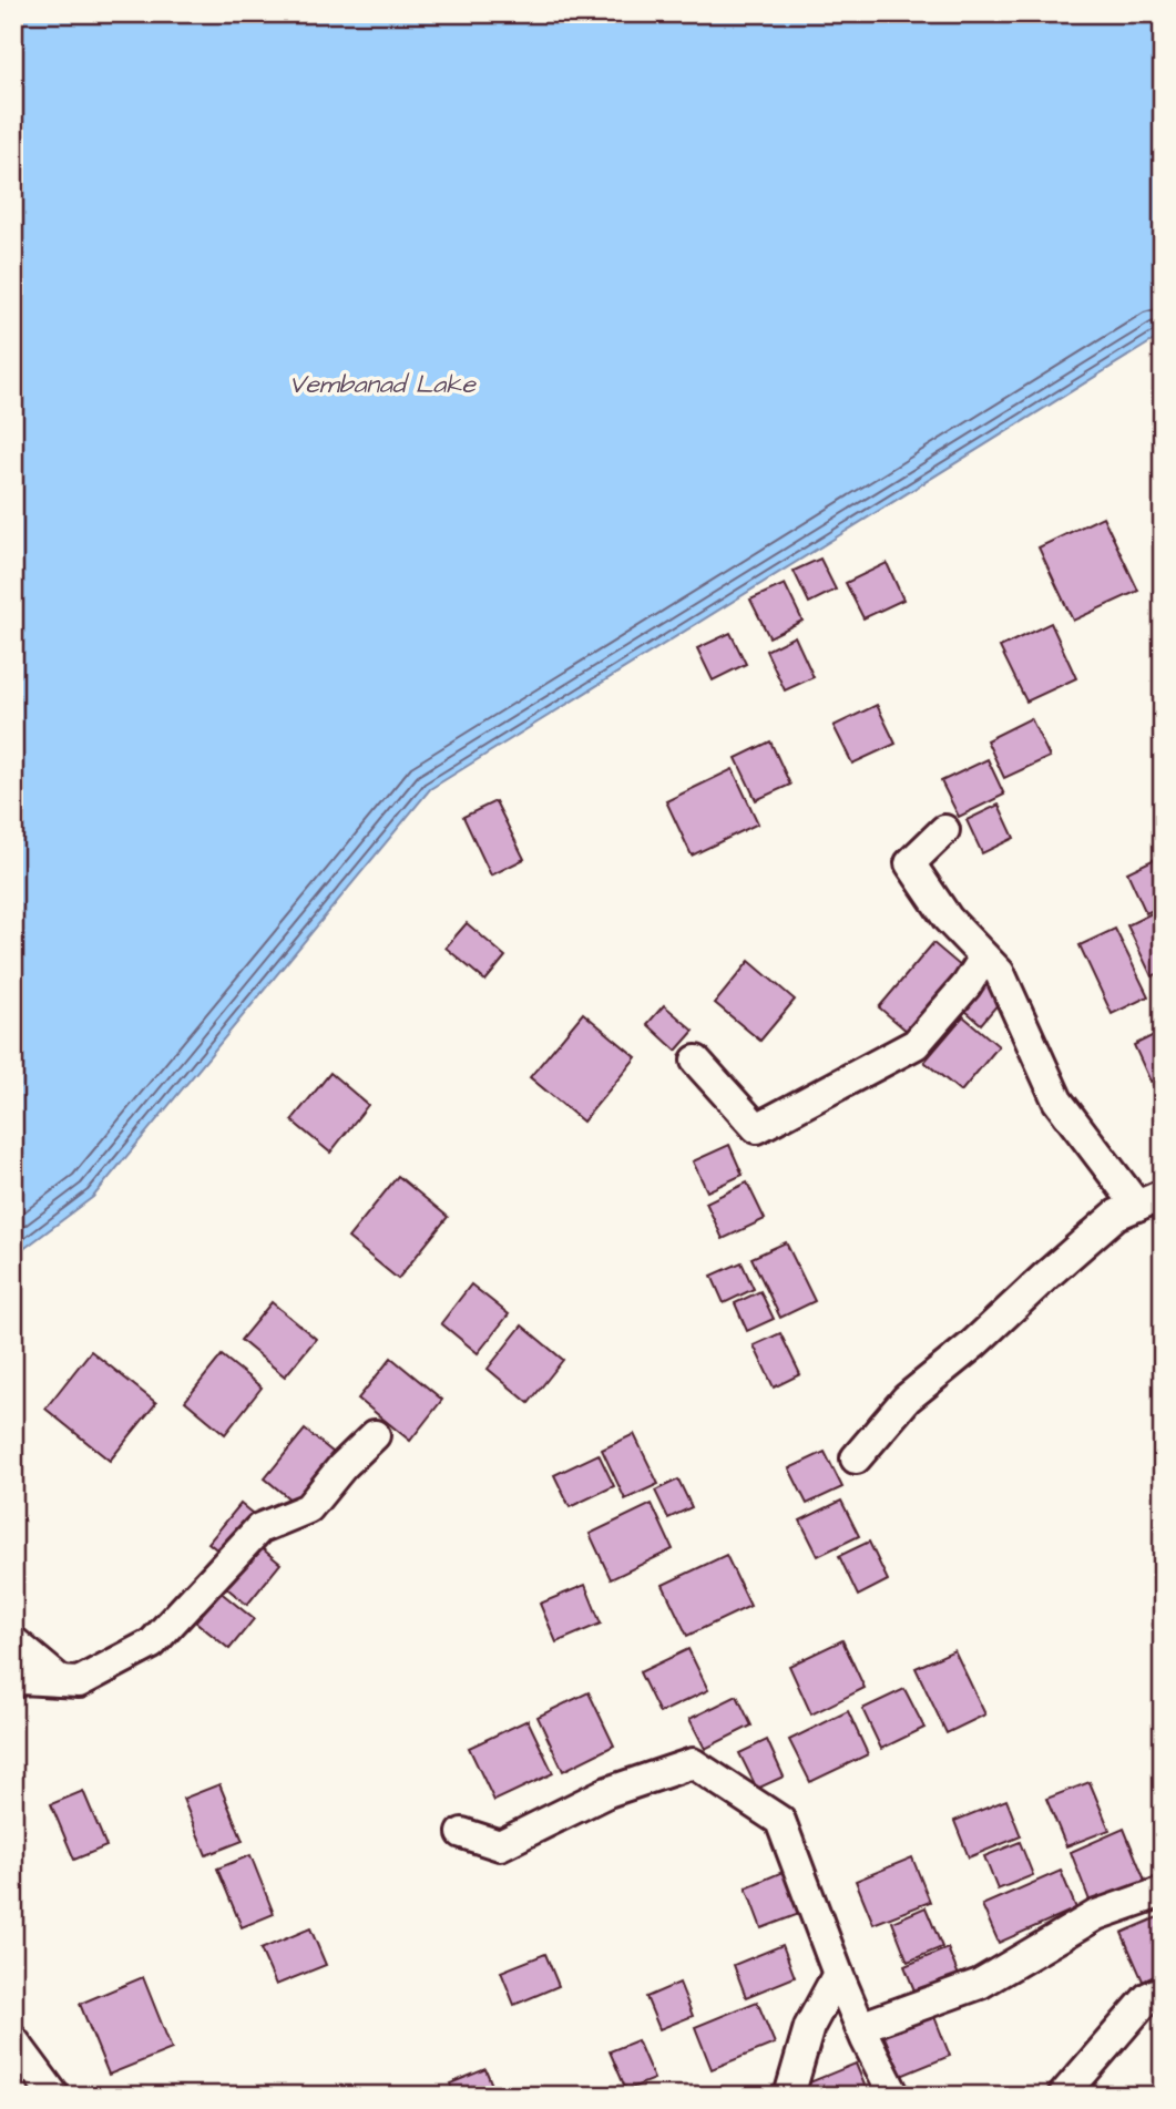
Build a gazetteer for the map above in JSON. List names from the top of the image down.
{
  "water": ["Vembanad Lake"]
}
